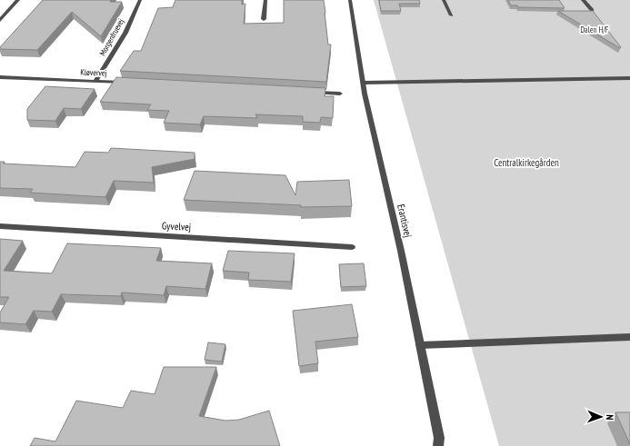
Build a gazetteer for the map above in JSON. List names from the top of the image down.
{
  "streets": {
    "street": [
      "Morgenfruevej",
      "Kløvervej",
      "Erantisvej",
      "Gyvelvej"
    ]
  },
  "crossings": [
    ["Morgenfruevej", "Kløvervej"]
  ],
  "parks": ["Dalen H/F", "Centralkirkegården"],
  "north": "right"
}
